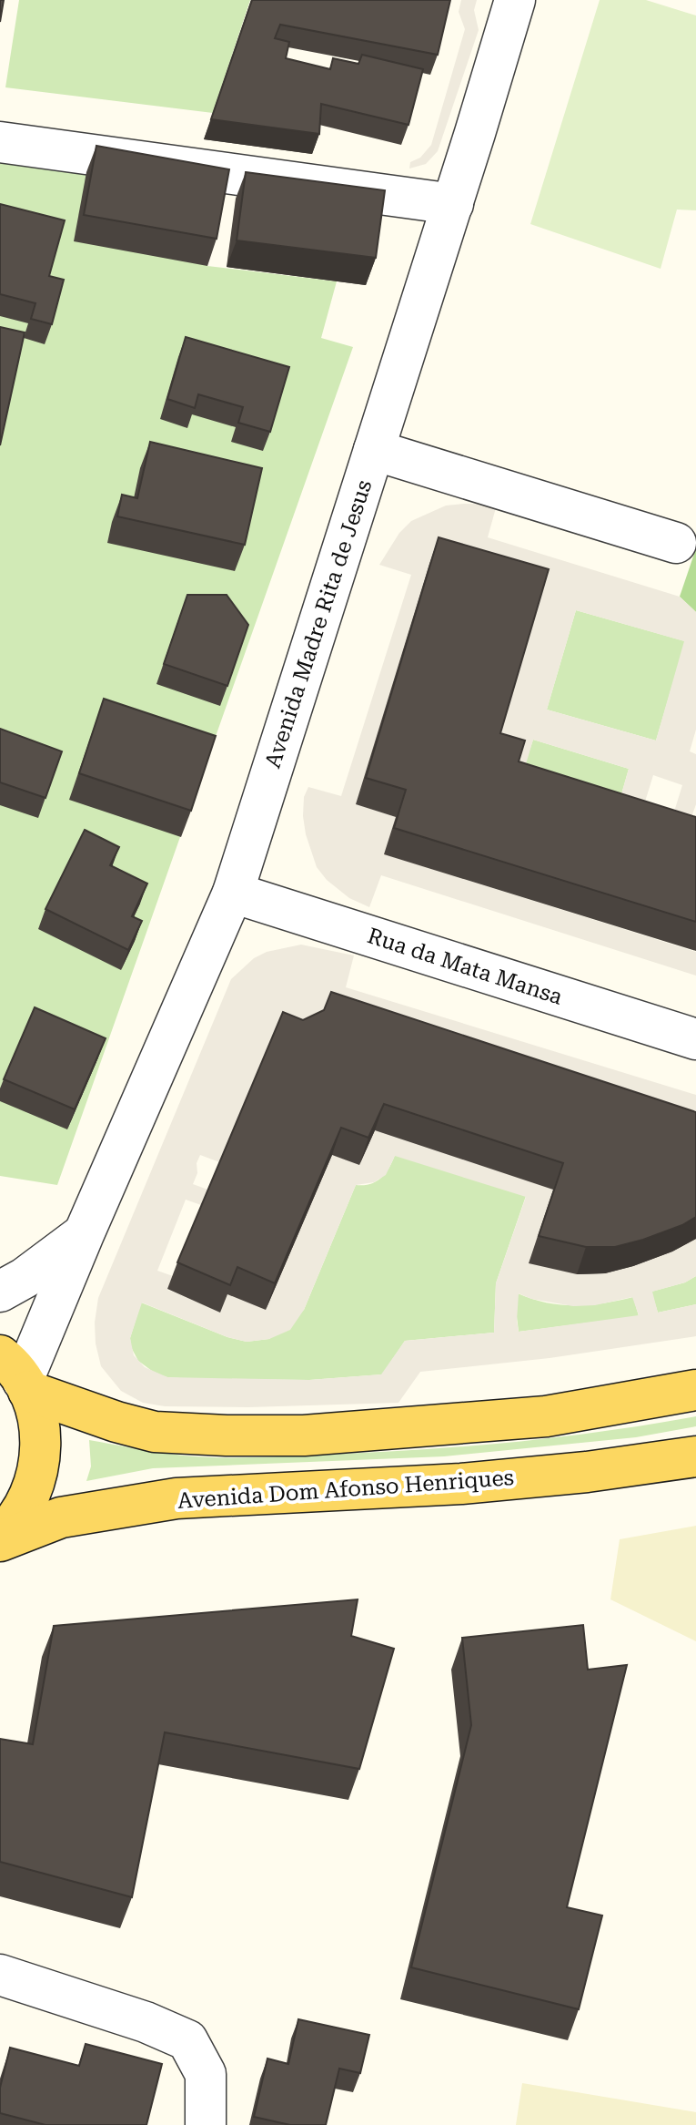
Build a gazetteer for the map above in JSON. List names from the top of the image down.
{
  "streets": {
    "main road": ["Avenida Dom Afonso Henriques"],
    "street": ["Avenida Madre Rita de Jesus", "Rua da Mata Mansa"]
  },
  "crossings": [
    ["Avenida Madre Rita de Jesus", "Rua da Mata Mansa"]
  ]
}
